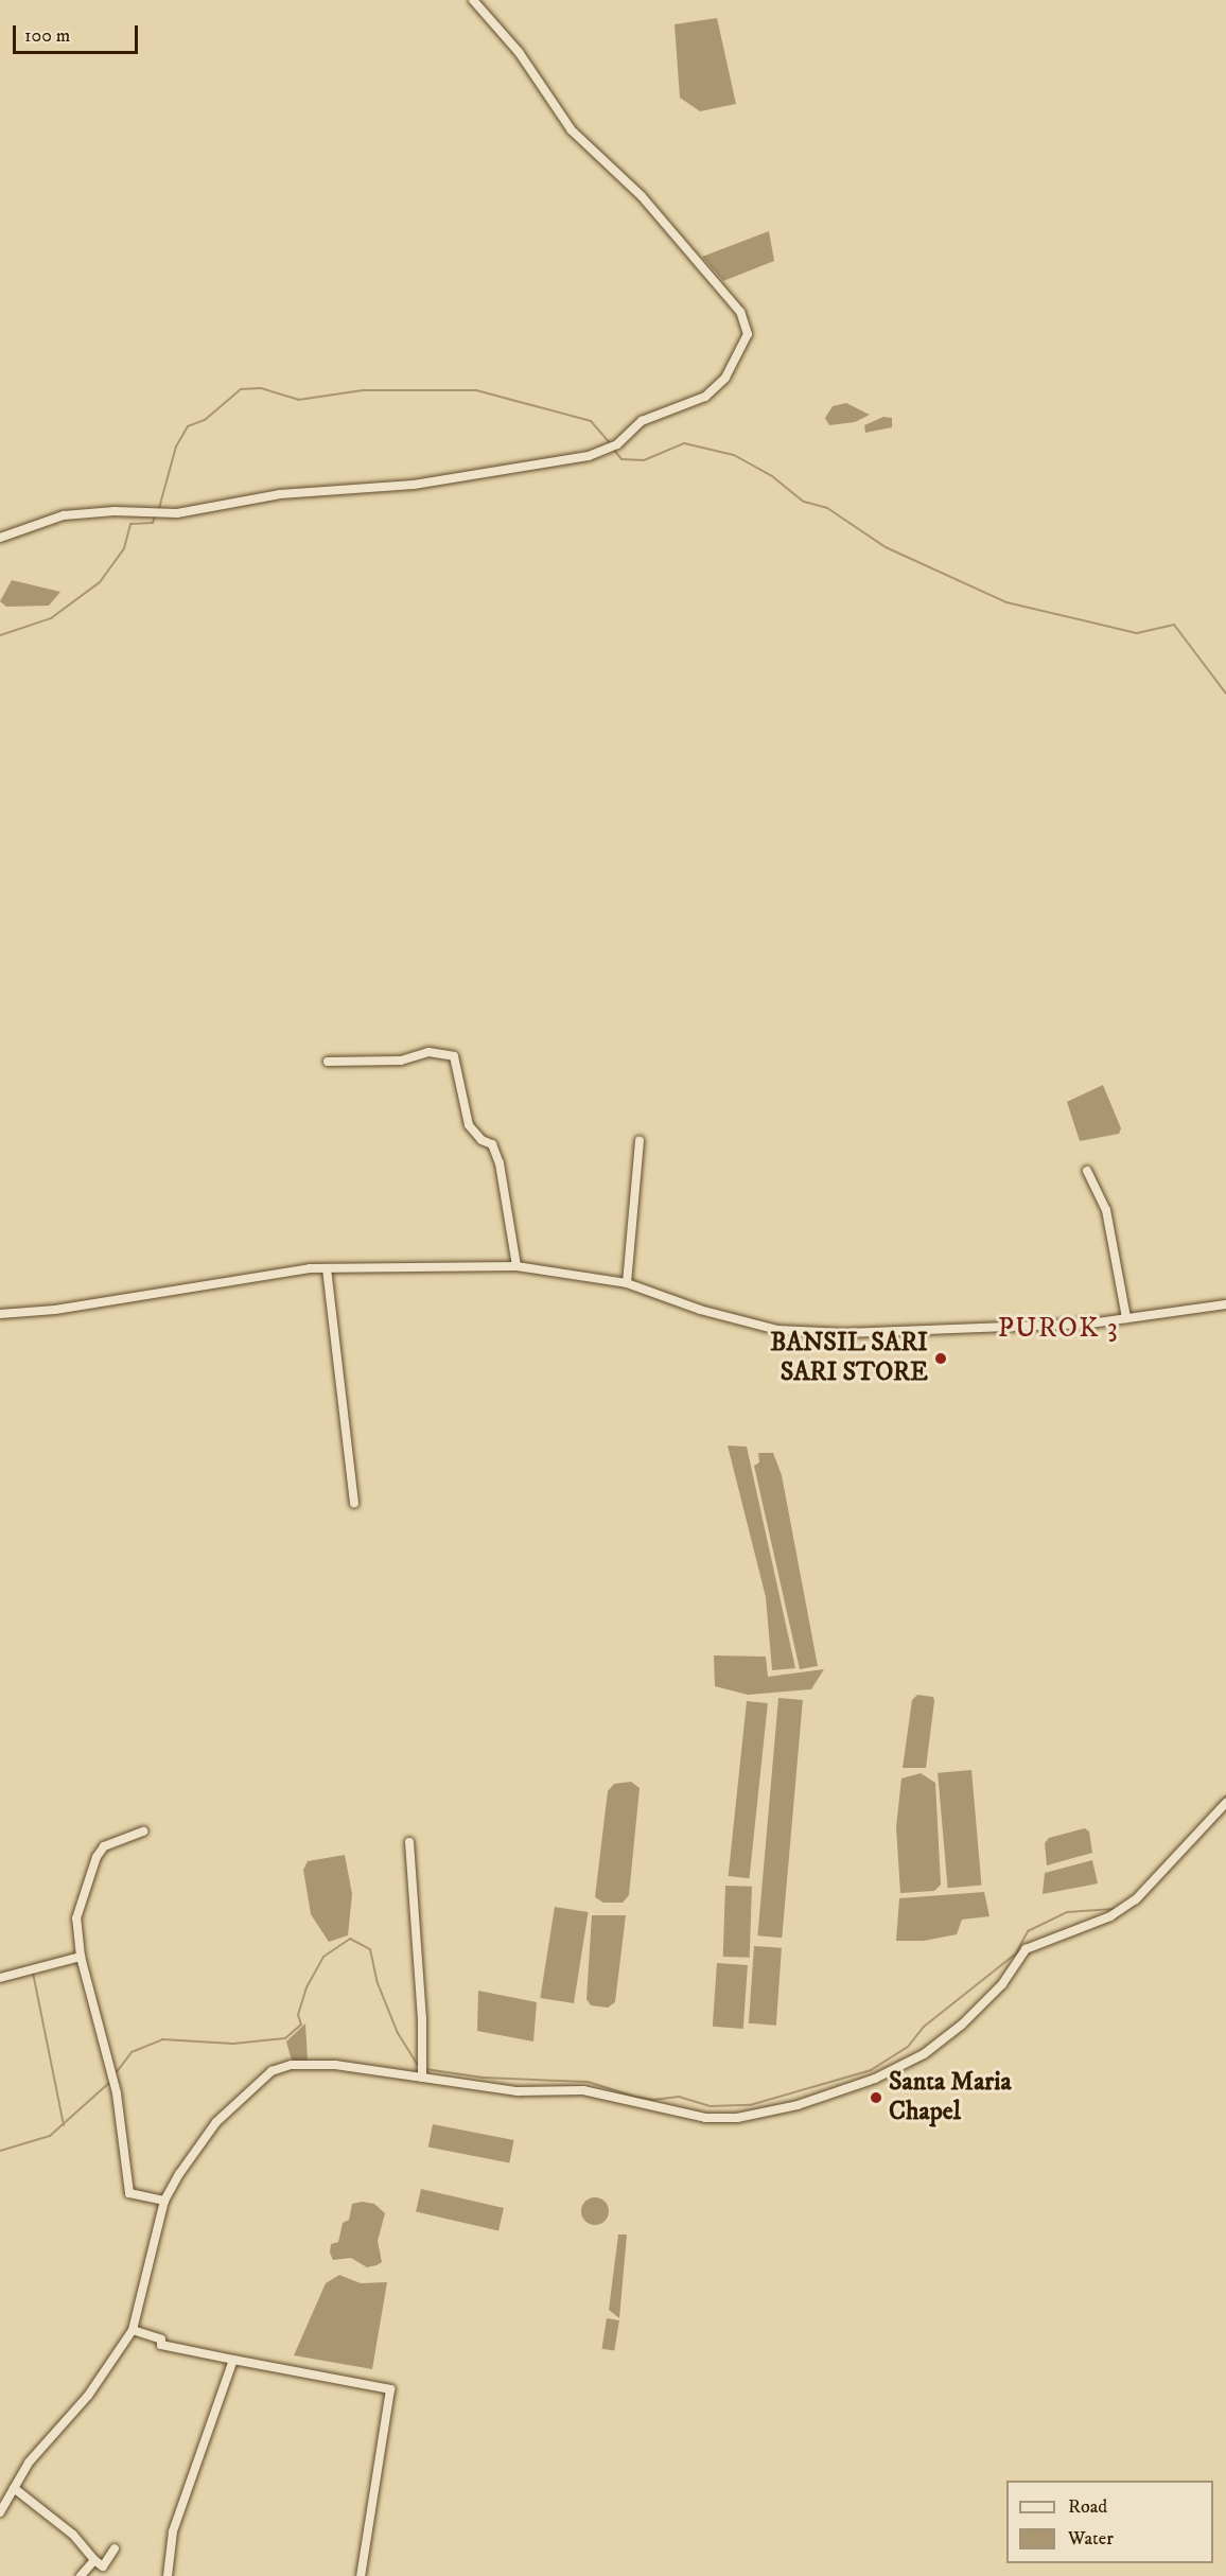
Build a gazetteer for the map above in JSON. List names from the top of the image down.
{
  "districts": ["PUROK 3"],
  "places": ["BANSIL SARI SARI STORE", "Santa Maria Chapel"],
  "legend": ["Road", "Water"],
  "scale_bar": "100 m"
}
